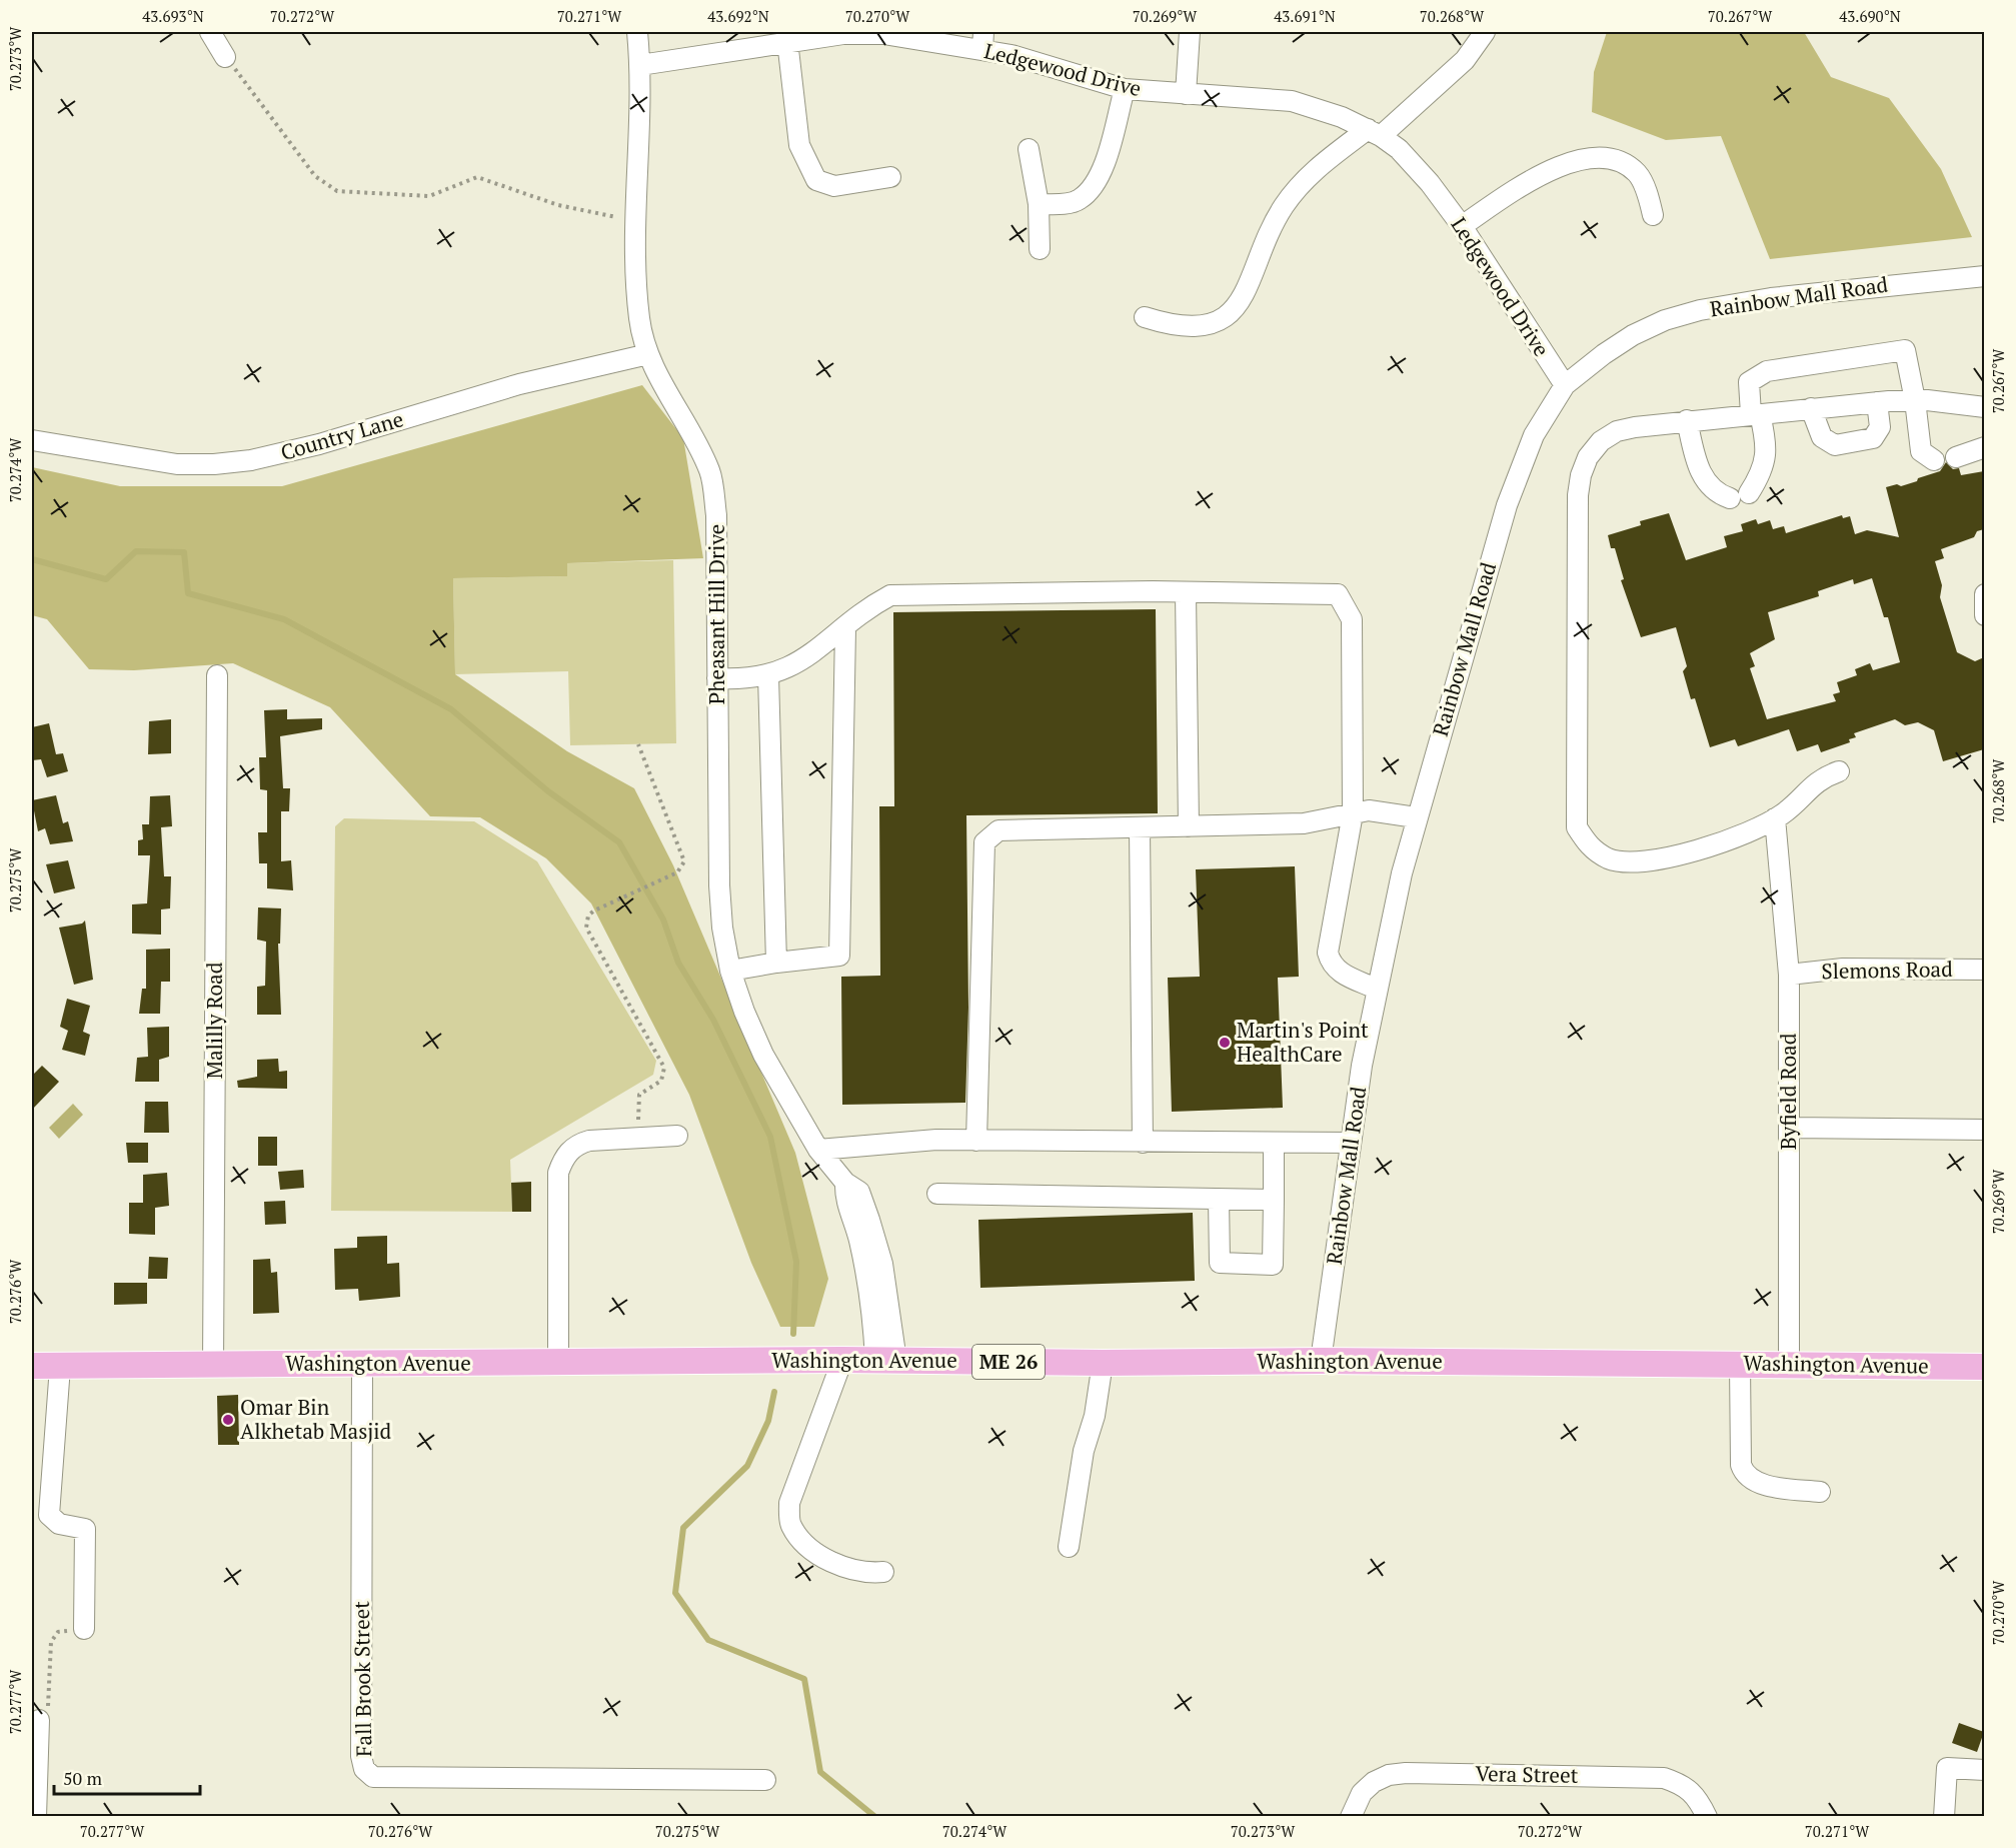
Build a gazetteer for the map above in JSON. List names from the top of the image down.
{
  "streets": {
    "main road": ["Washington Avenue", "ME 26"],
    "street": [
      "Ledgewood Drive",
      "Rainbow Mall Road",
      "Country Lane",
      "Pheasant Hill Drive",
      "Slemons Road",
      "Malilly Road",
      "Byfield Road",
      "Fall Brook Street",
      "Vera Street"
    ]
  },
  "crossings": [
    ["Ledgewood Drive", "Rainbow Mall Road"],
    ["Ledgewood Drive", "Pheasant Hill Drive"],
    ["Rainbow Mall Road", "Washington Avenue"],
    ["Country Lane", "Pheasant Hill Drive"],
    ["Pheasant Hill Drive", "Washington Avenue"],
    ["Slemons Road", "Byfield Road"],
    ["Malilly Road", "Washington Avenue"],
    ["Byfield Road", "Washington Avenue"],
    ["Washington Avenue", "Fall Brook Street"]
  ],
  "places": ["Martin's Point HealthCare", "Omar Bin Alkhetab Masjid"],
  "scale_bar": "50 m",
  "coordinates": [
    "43.693°N",
    "70.272°W",
    "70.271°W",
    "43.692°N",
    "70.270°W",
    "70.269°W",
    "43.691°N",
    "70.268°W",
    "70.267°W",
    "43.690°N",
    "70.273°W",
    "70.274°W",
    "70.275°W",
    "70.276°W",
    "70.277°W"
  ]
}
